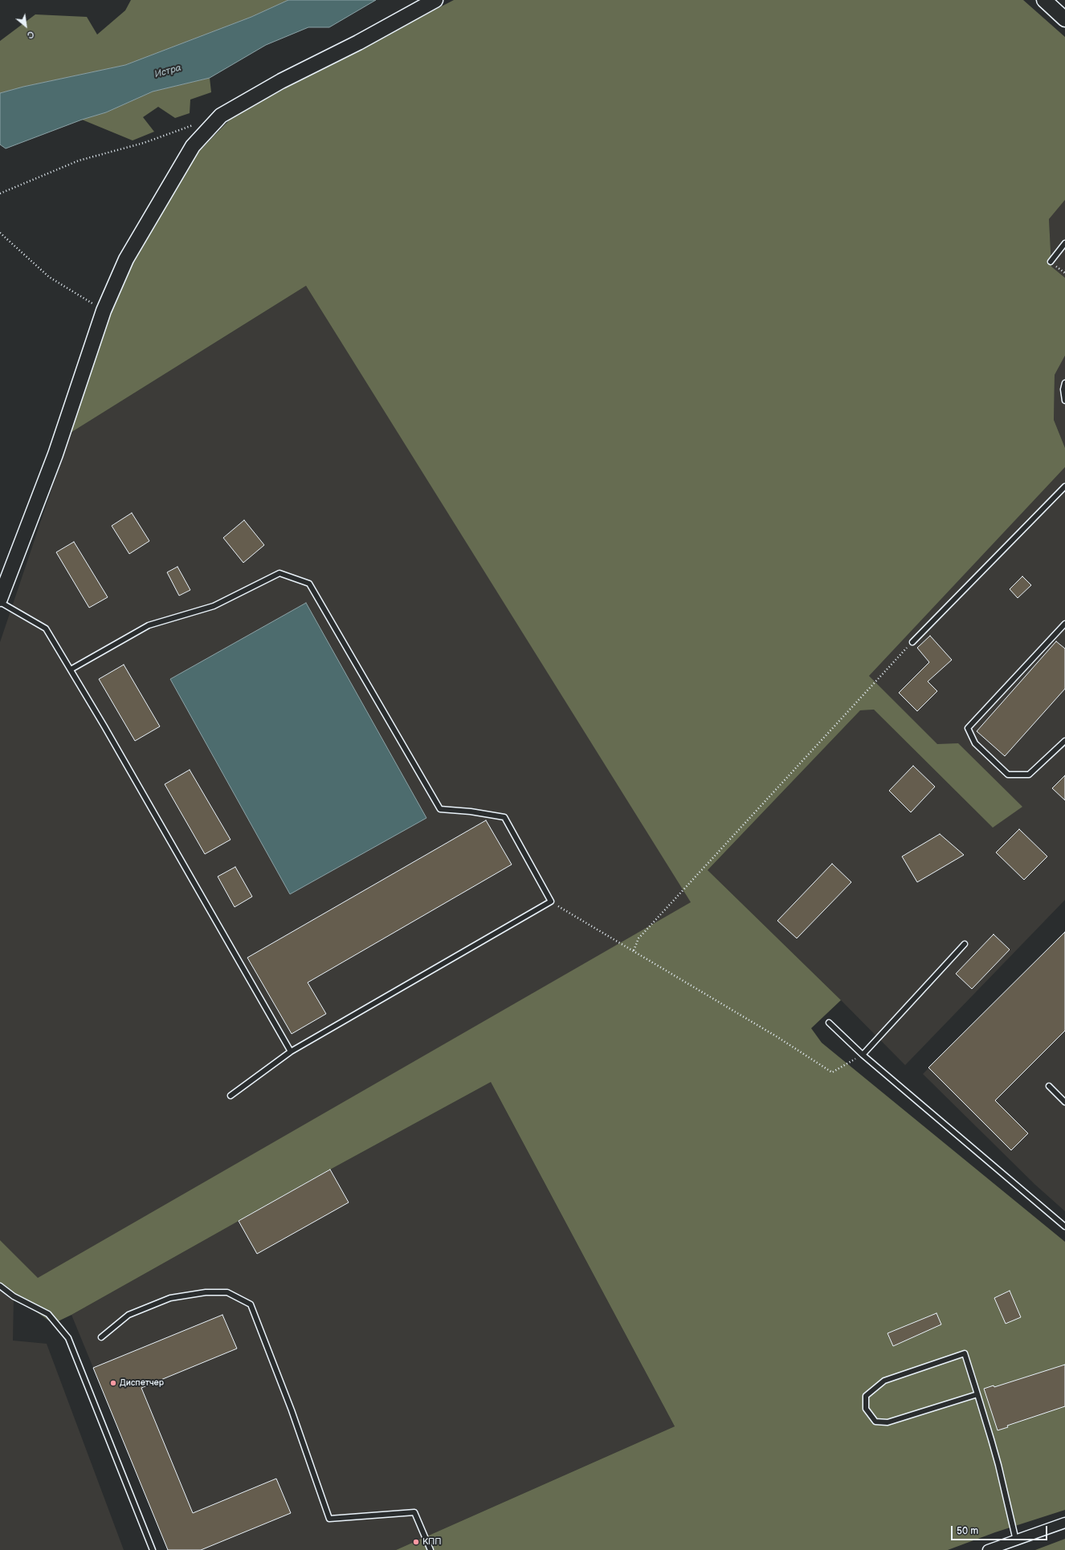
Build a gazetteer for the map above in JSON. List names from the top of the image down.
{
  "water": ["Истра"],
  "places": ["Диспетчер", "КПП"],
  "scale_bar": "50 m",
  "north": "bottom right"
}
